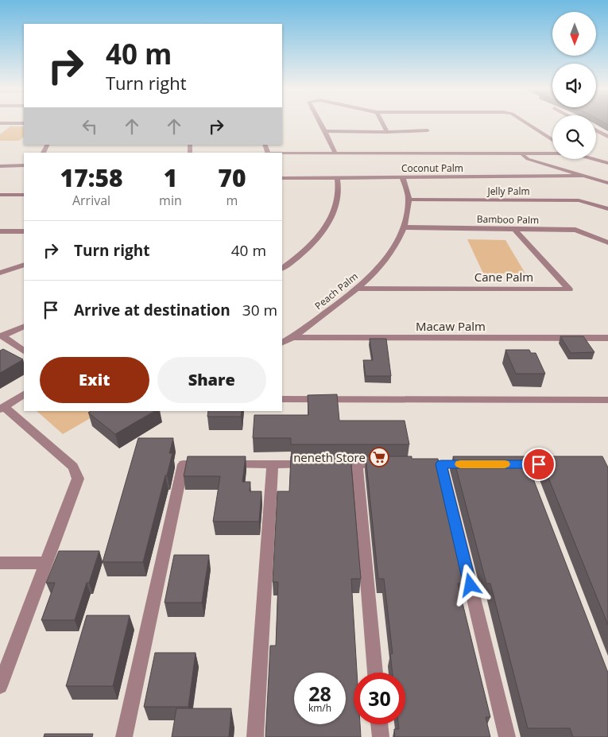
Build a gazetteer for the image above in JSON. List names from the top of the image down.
{
  "streets": {
    "street": [
      "Coconut Palm",
      "Jelly Palm",
      "Bamboo Palm",
      "Cane Palm",
      "Peach Palm",
      "Macaw Palm"
    ]
  },
  "crossings": [
    ["Coconut Palm", "Peach Palm"],
    ["Jelly Palm", "Peach Palm"],
    ["Bamboo Palm", "Cane Palm"],
    ["Bamboo Palm", "Peach Palm"],
    ["Cane Palm", "Peach Palm"],
    ["Peach Palm", "Macaw Palm"]
  ],
  "places": {
    "supermarket": ["neneth Store"]
  },
  "north": "bottom",
  "page": {
    "turn": ["40 m", "Turn right"],
    "eta": [
      "17:58",
      "Arrival",
      "1",
      "min",
      "70",
      "m"
    ],
    "list": [
      {
        "name": "Turn right",
        "value": "40 m"
      },
      {
        "name": "Arrive at destination",
        "value": "30 m"
      }
    ],
    "buttons": ["Exit", "Share"],
    "speed": "28 km/h",
    "limit": "30"
  }
}
